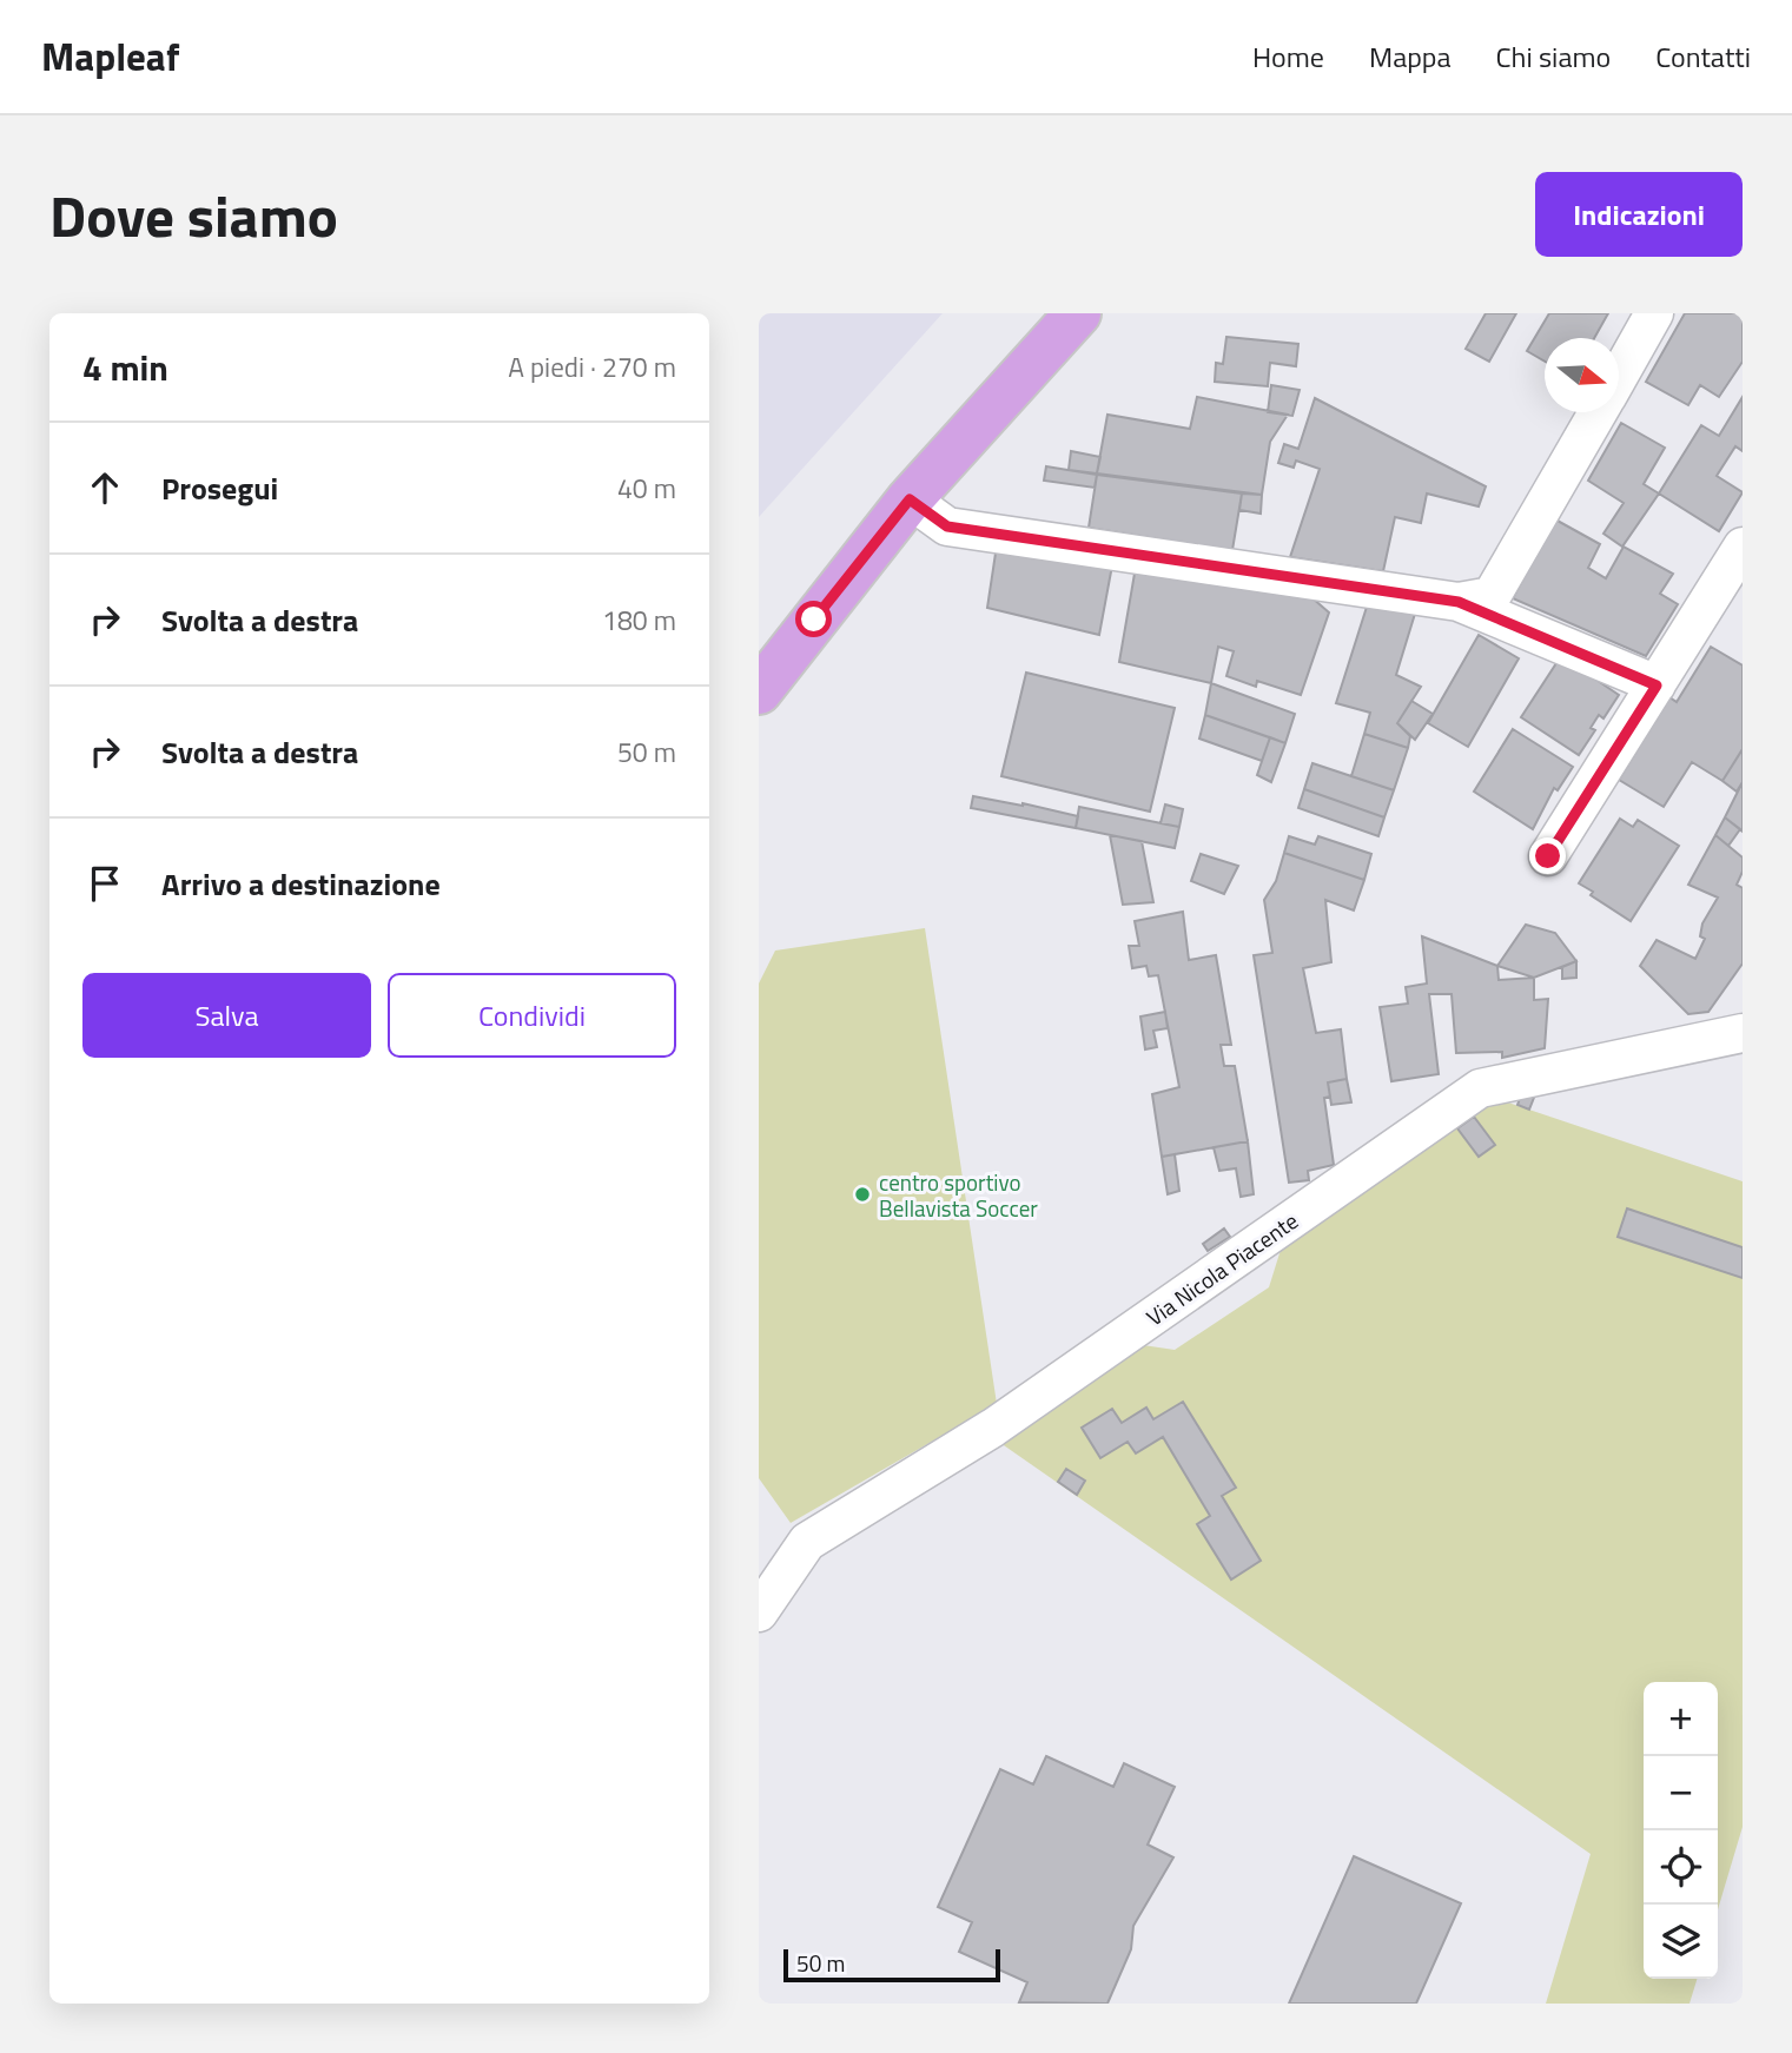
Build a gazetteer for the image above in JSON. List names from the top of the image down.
{
  "streets": {
    "street": ["Via Nicola Piacente"]
  },
  "places": ["centro sportivo Bellavista Soccer"],
  "scale_bar": "50 m",
  "north": "right",
  "page": {
    "header": "Mapleaf",
    "nav": [
      "Home",
      "Mappa",
      "Chi siamo",
      "Contatti"
    ],
    "title": "Dove siamo",
    "buttons": [
      "Indicazioni",
      ["Salva", "Condividi"]
    ],
    "heading": ["4 min", "A piedi · 270 m"],
    "list": [
      ["Prosegui", "40 m"],
      ["Svolta a destra", "180 m"],
      ["Svolta a destra", "50 m"],
      "Arrivo a destinazione"
    ],
    "map_buttons": ["+", "−"],
    "scale": "50 m"
  }
}
